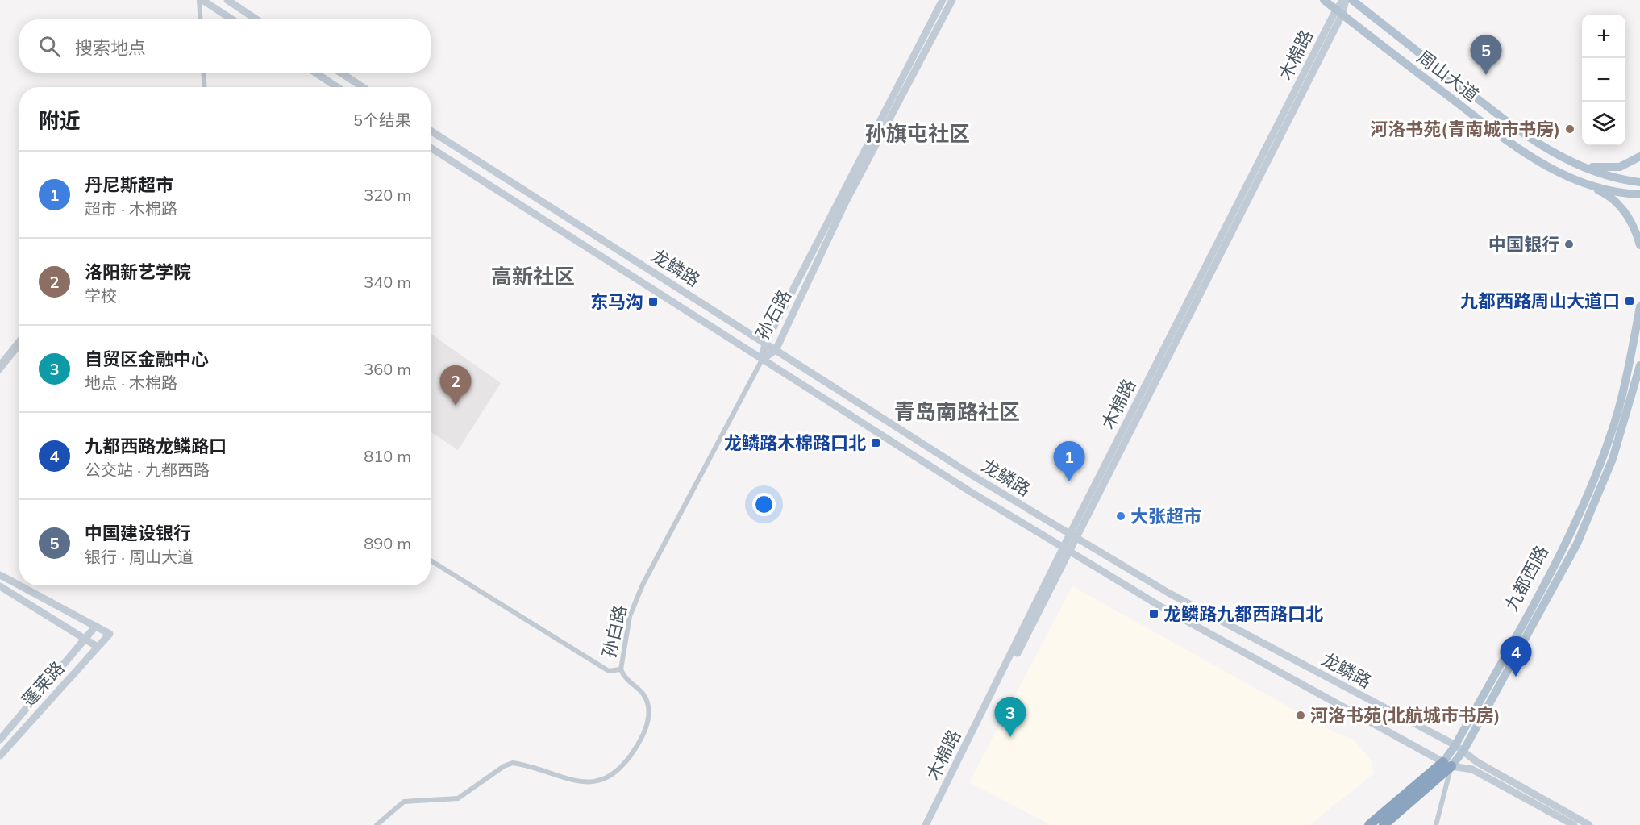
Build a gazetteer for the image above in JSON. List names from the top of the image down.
{
  "streets": {
    "highway": ["九都西路"],
    "main road": [
      "木棉路",
      "周山大道",
      "龙鳞路",
      "孙石路",
      "蓬莱路"
    ],
    "street": ["孙白路"]
  },
  "crossings": [
    ["木棉路", "周山大道"],
    ["木棉路", "龙鳞路"],
    ["龙鳞路", "孙石路"],
    ["龙鳞路", "九都西路"],
    ["龙鳞路", "孙白路"],
    ["孙石路", "孙白路"]
  ],
  "districts": ["孙旗屯社区", "高新社区", "青岛南路社区"],
  "places": {
    "other": [
      "河洛书苑(青南城市书房)",
      "中国银行",
      "大张超市",
      "河洛书苑(北航城市书房)"
    ],
    "transit": [
      "九都西路周山大道口",
      "东马沟",
      "龙鳞路木棉路口北",
      "龙鳞路九都西路口北"
    ]
  },
  "page": {
    "map_buttons": ["+", "−"],
    "search": "搜索地点",
    "pins": [
      "5",
      "2",
      "1",
      "4",
      "3"
    ],
    "heading": ["附近", "5个结果"],
    "list": [
      {
        "mark": "1",
        "name": "丹尼斯超市",
        "note": "超市 · 木棉路",
        "value": "320 m"
      },
      {
        "mark": "2",
        "name": "洛阳新艺学院",
        "note": "学校",
        "value": "340 m"
      },
      {
        "mark": "3",
        "name": "自贸区金融中心",
        "note": "地点 · 木棉路",
        "value": "360 m"
      },
      {
        "mark": "4",
        "name": "九都西路龙鳞路口",
        "note": "公交站 · 九都西路",
        "value": "810 m"
      },
      {
        "mark": "5",
        "name": "中国建设银行",
        "note": "银行 · 周山大道",
        "value": "890 m"
      }
    ]
  }
}
